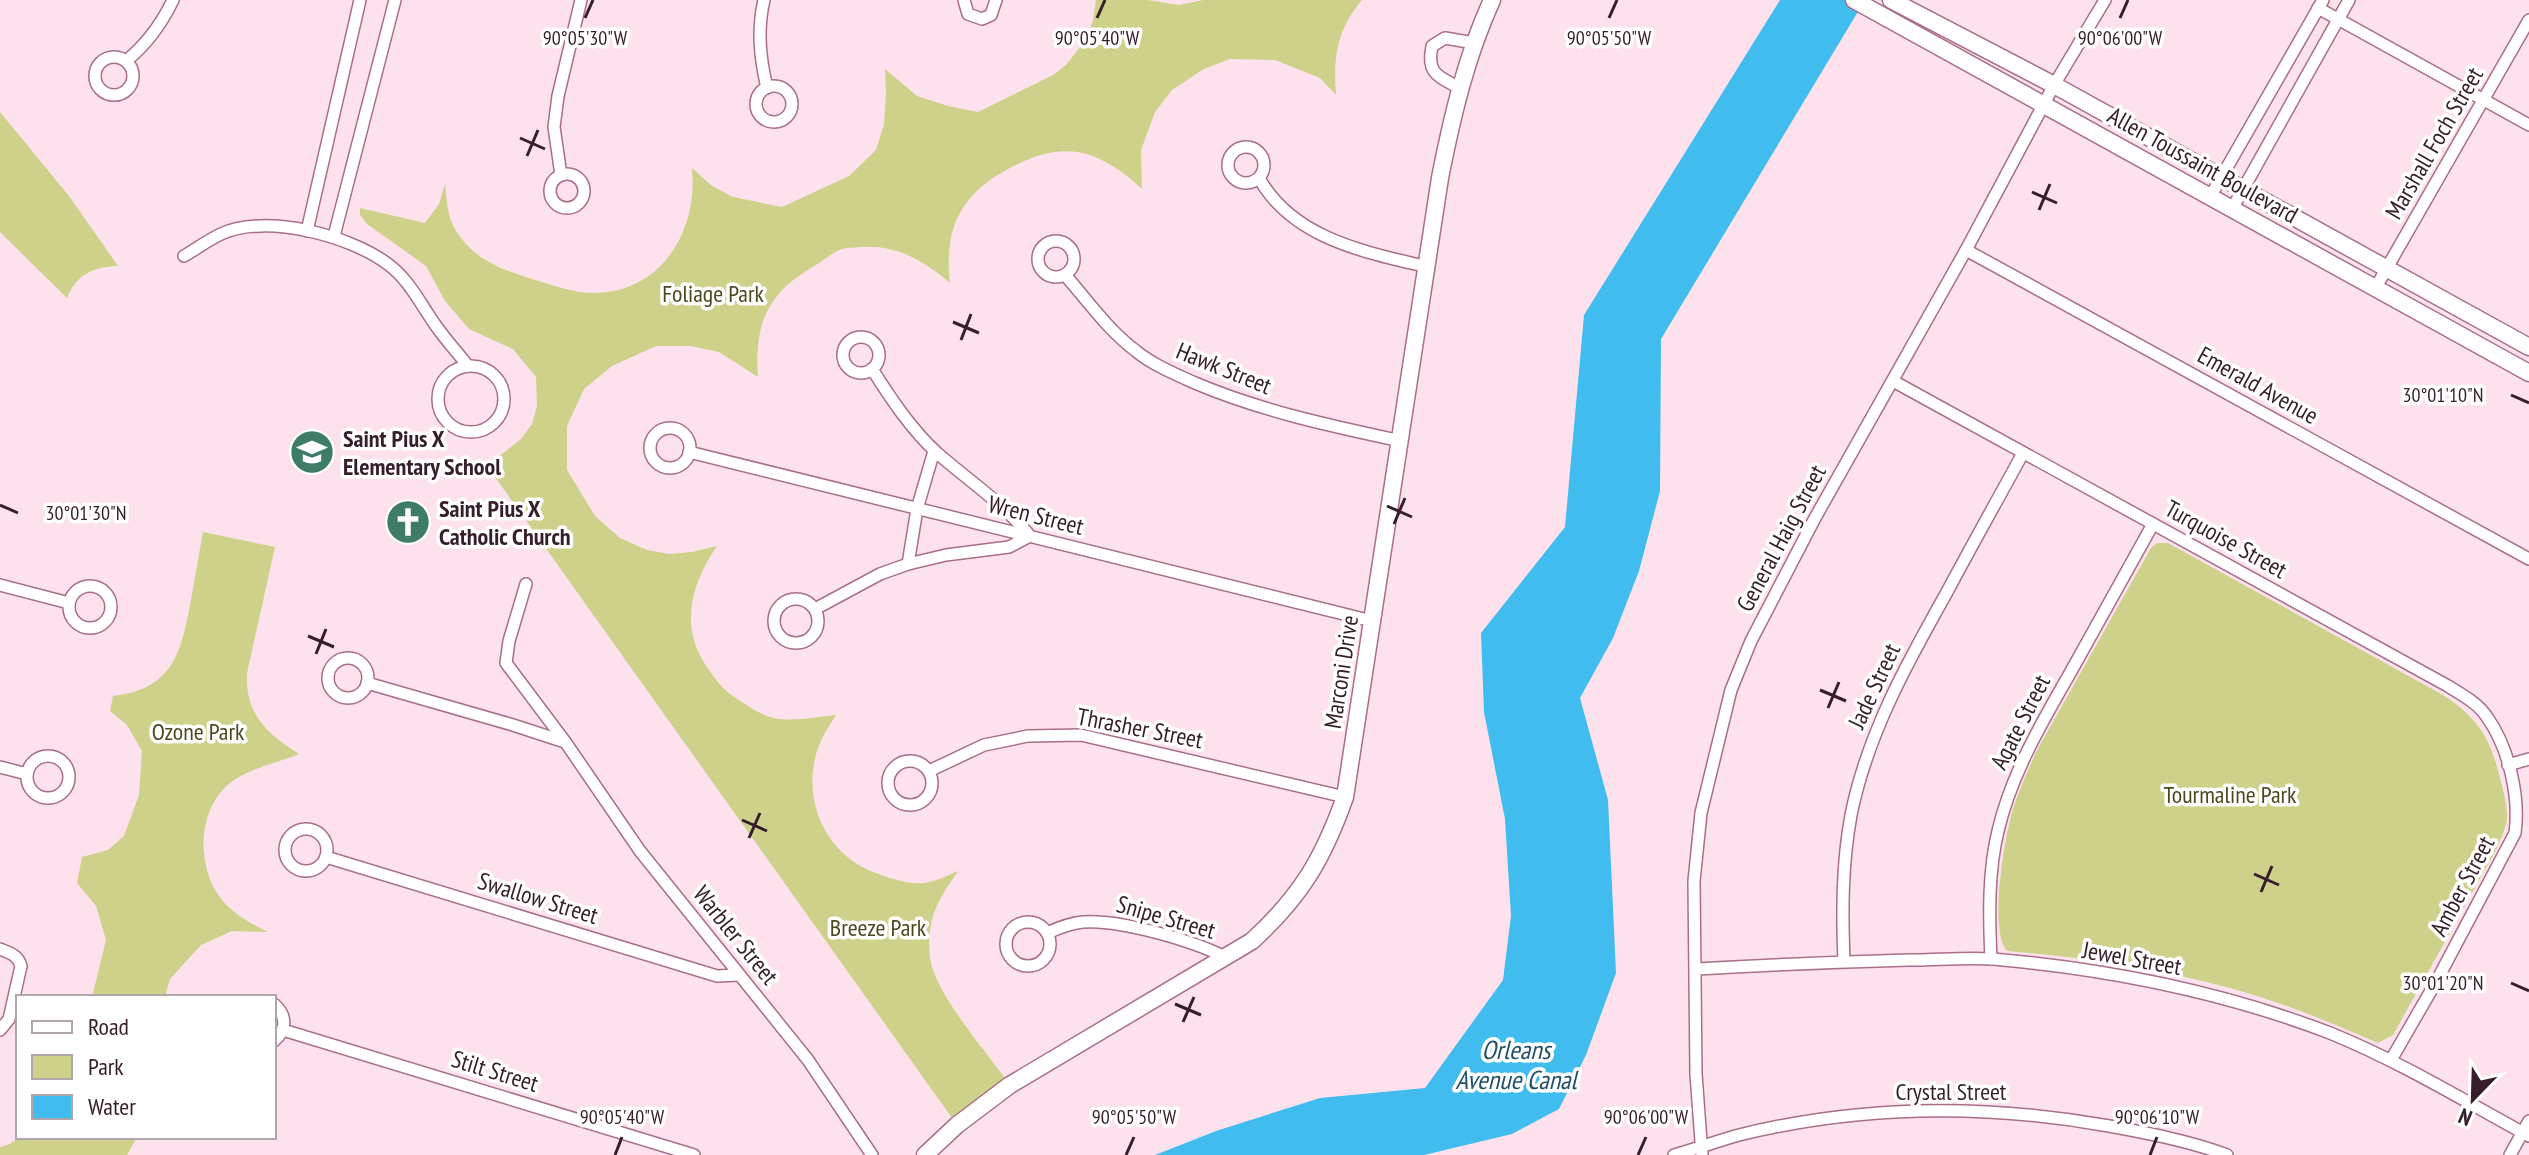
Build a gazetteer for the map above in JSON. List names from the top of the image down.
{
  "streets": {
    "main road": ["Allen Toussaint Boulevard", "Marconi Drive"],
    "street": [
      "Marshall Foch Street",
      "Hawk Street",
      "Emerald Avenue",
      "Wren Street",
      "General Haig Street",
      "Turquoise Street",
      "Jade Street",
      "Agate Street",
      "Thrasher Street",
      "Amber Street",
      "Swallow Street",
      "Snipe Street",
      "Warbler Street",
      "Jewel Street",
      "Stilt Street",
      "Crystal Street"
    ]
  },
  "crossings": [
    ["Marshall Foch Street", "Allen Toussaint Boulevard"],
    ["Allen Toussaint Boulevard", "General Haig Street"],
    ["Hawk Street", "Marconi Drive"],
    ["Emerald Avenue", "General Haig Street"],
    ["Wren Street", "Marconi Drive"],
    ["General Haig Street", "Turquoise Street"],
    ["General Haig Street", "Jewel Street"],
    ["General Haig Street", "Crystal Street"],
    ["Turquoise Street", "Jade Street"],
    ["Turquoise Street", "Agate Street"],
    ["Turquoise Street", "Amber Street"],
    ["Marconi Drive", "Thrasher Street"],
    ["Marconi Drive", "Snipe Street"],
    ["Jade Street", "Jewel Street"],
    ["Agate Street", "Jewel Street"],
    ["Amber Street", "Jewel Street"],
    ["Swallow Street", "Warbler Street"]
  ],
  "water": ["Orleans Avenue Canal"],
  "parks": [
    "Foliage Park",
    "Ozone Park",
    "Tourmaline Park",
    "Breeze Park"
  ],
  "places": {
    "school or university": ["Saint Pius X Elementary School"],
    "church": ["Saint Pius X Catholic Church"]
  },
  "legend": ["Road", "Park", "Water"],
  "north": "bottom left",
  "coordinates": [
    "90°05'30\"W",
    "90°05'40\"W",
    "90°05'50\"W",
    "90°06'00\"W",
    "30°01'10\"N",
    "30°01'30\"N",
    "30°01'20\"N",
    "90°06'10\"W"
  ]
}
